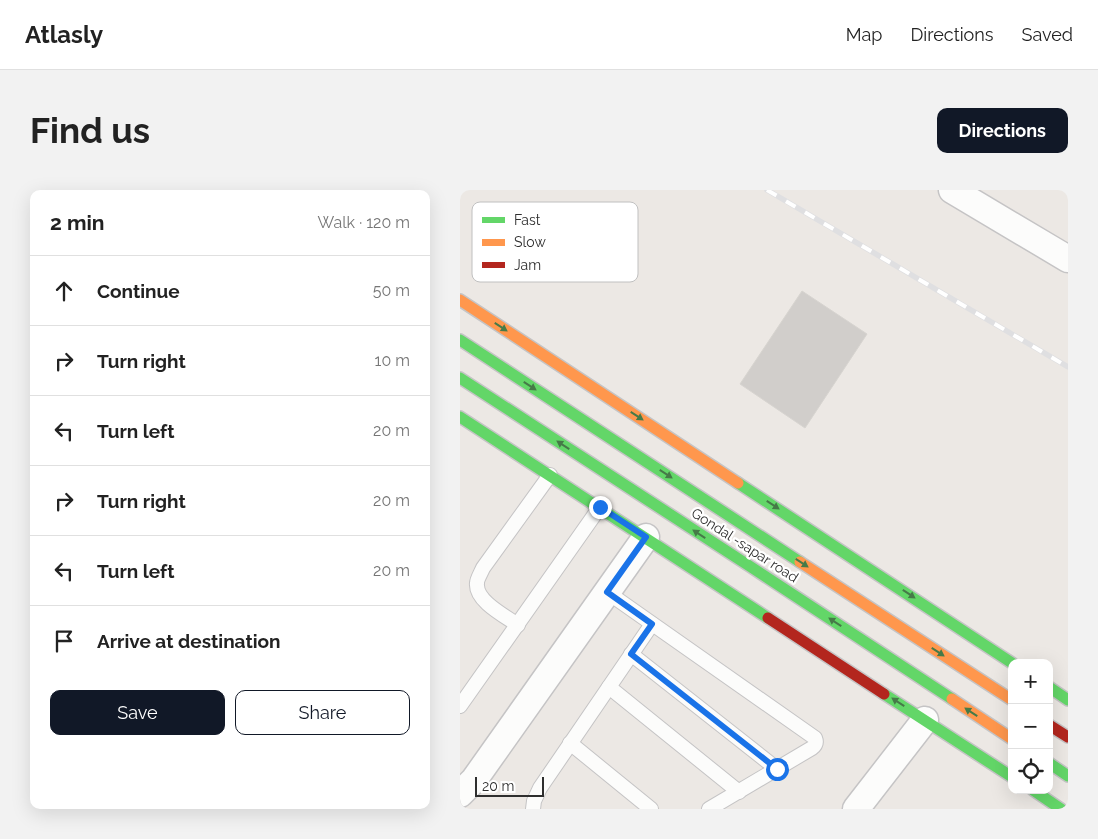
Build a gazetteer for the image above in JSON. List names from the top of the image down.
{
  "streets": {
    "main road": ["Gondal -sapar road"]
  },
  "legend": ["Fast", "Slow", "Jam"],
  "scale_bar": "20 m",
  "page": {
    "header": "Atlasly",
    "nav": ["Map", "Directions", "Saved"],
    "buttons": [
      "Directions",
      ["Save", "Share"]
    ],
    "title": "Find us",
    "heading": ["2 min", "Walk · 120 m"],
    "list": [
      ["Continue", "50 m"],
      ["Turn right", "10 m"],
      ["Turn left", "20 m"],
      ["Turn right", "20 m"],
      ["Turn left", "20 m"],
      "Arrive at destination"
    ],
    "map_buttons": ["+", "−"],
    "scale": "20 m"
  }
}
